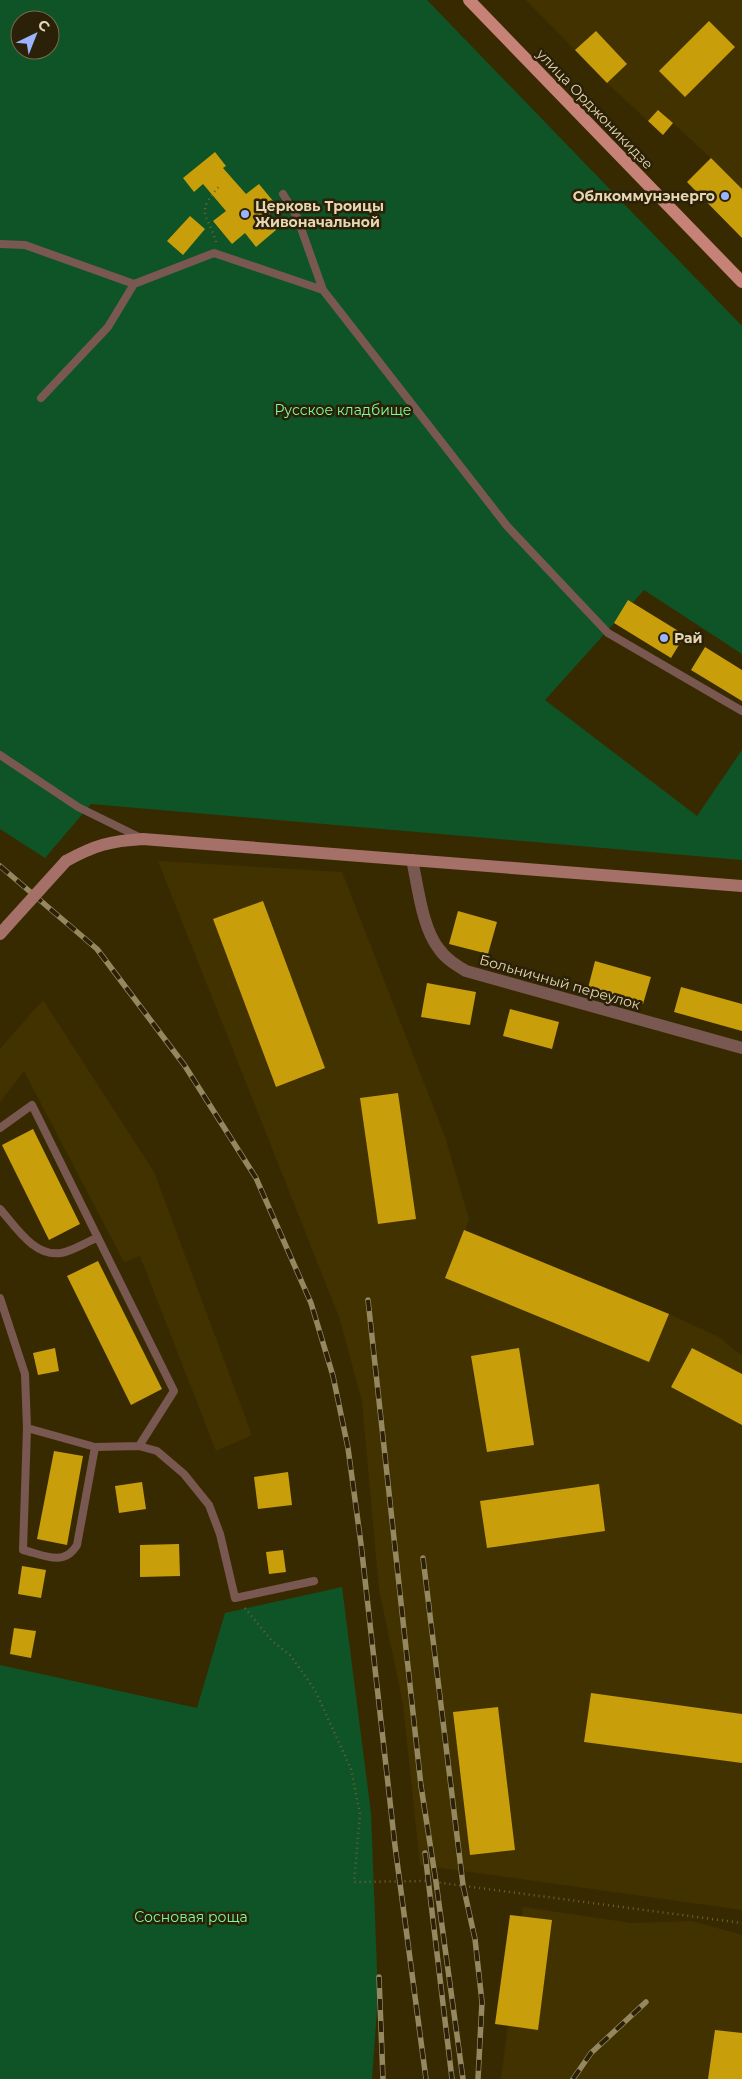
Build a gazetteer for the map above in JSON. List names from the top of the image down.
{
  "streets": {
    "main road": ["улица Орджоникидзе"],
    "street": ["Больничный переулок"]
  },
  "parks": ["Русское кладбище", "Сосновая роща"],
  "places": ["Облкоммунэнерго", "Церковь Троицы Живоначальной", "Рай"],
  "north": "top right"
}
